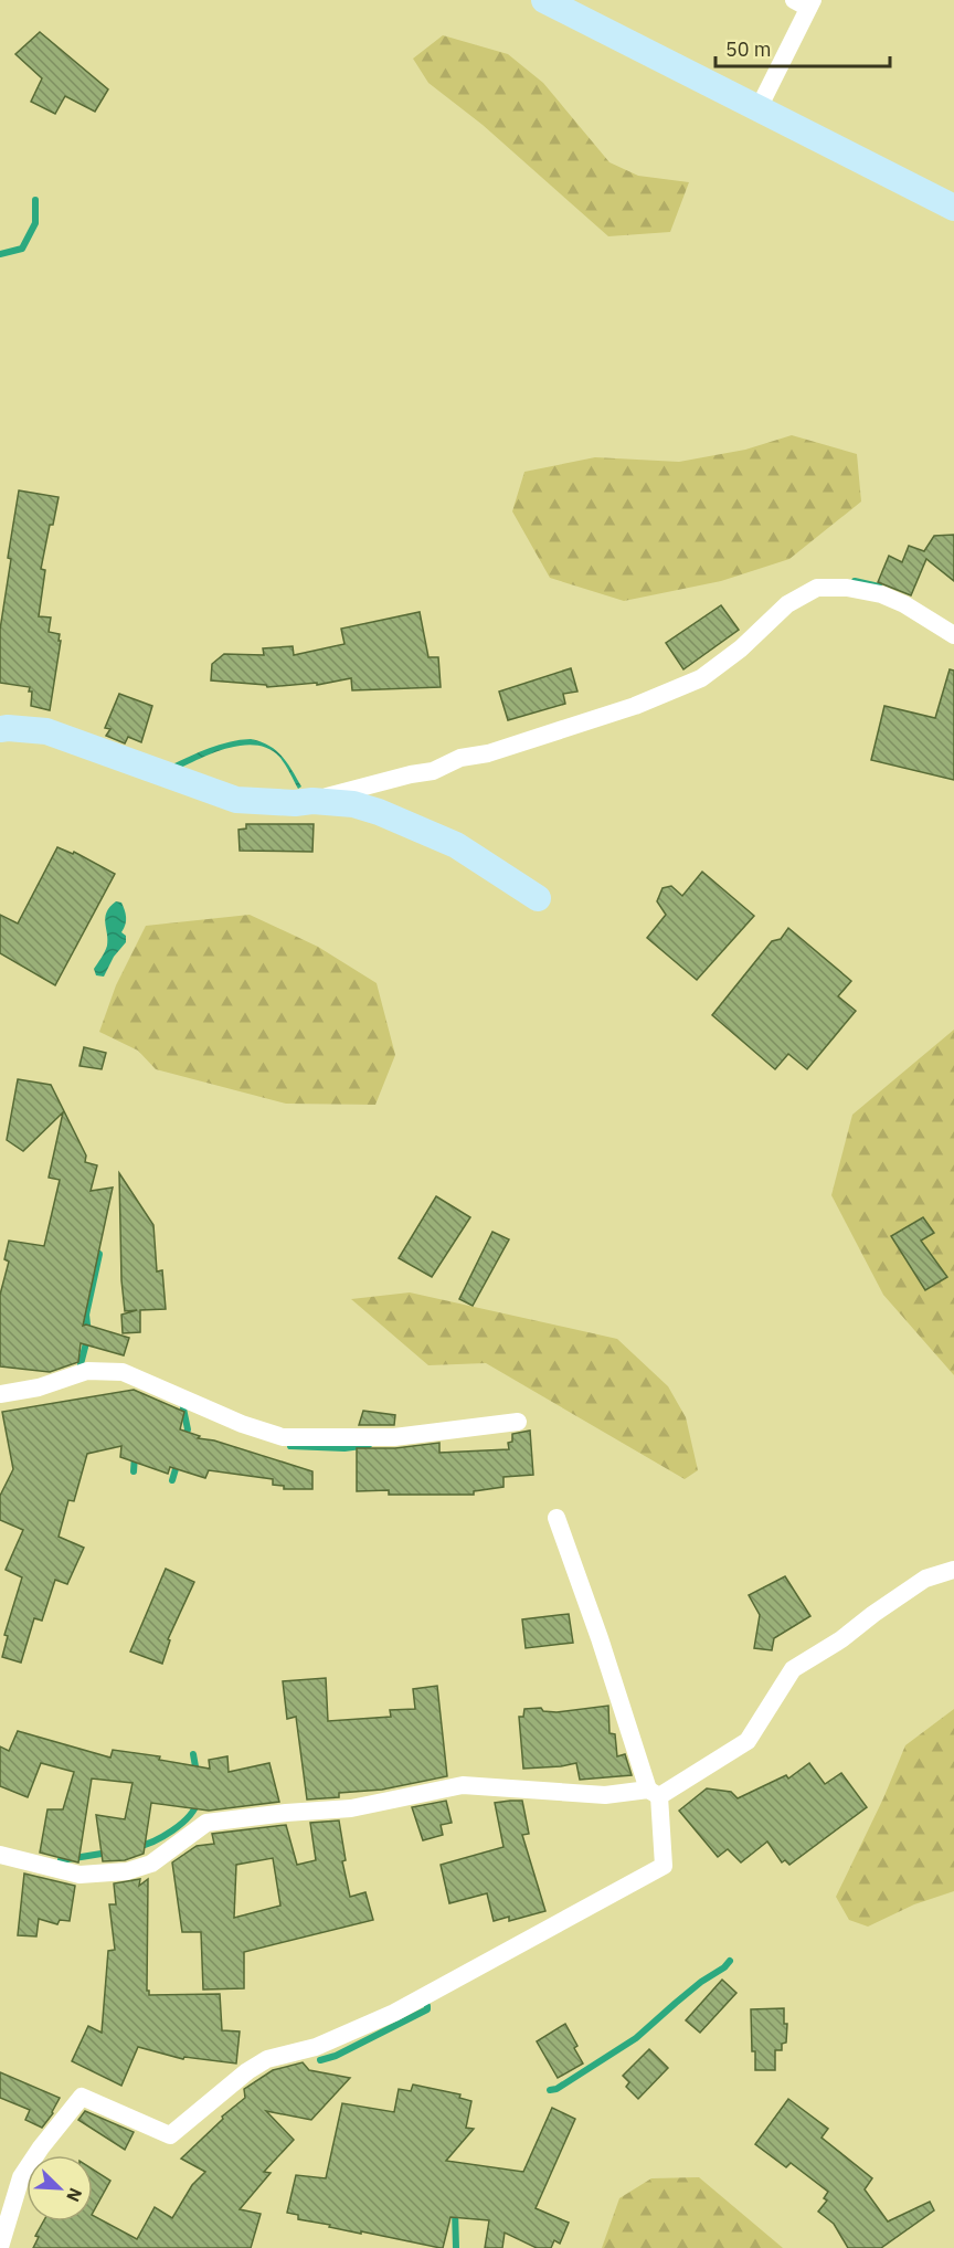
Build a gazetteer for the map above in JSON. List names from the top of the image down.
{
  "scale_bar": "50 m",
  "north": "bottom right"
}
